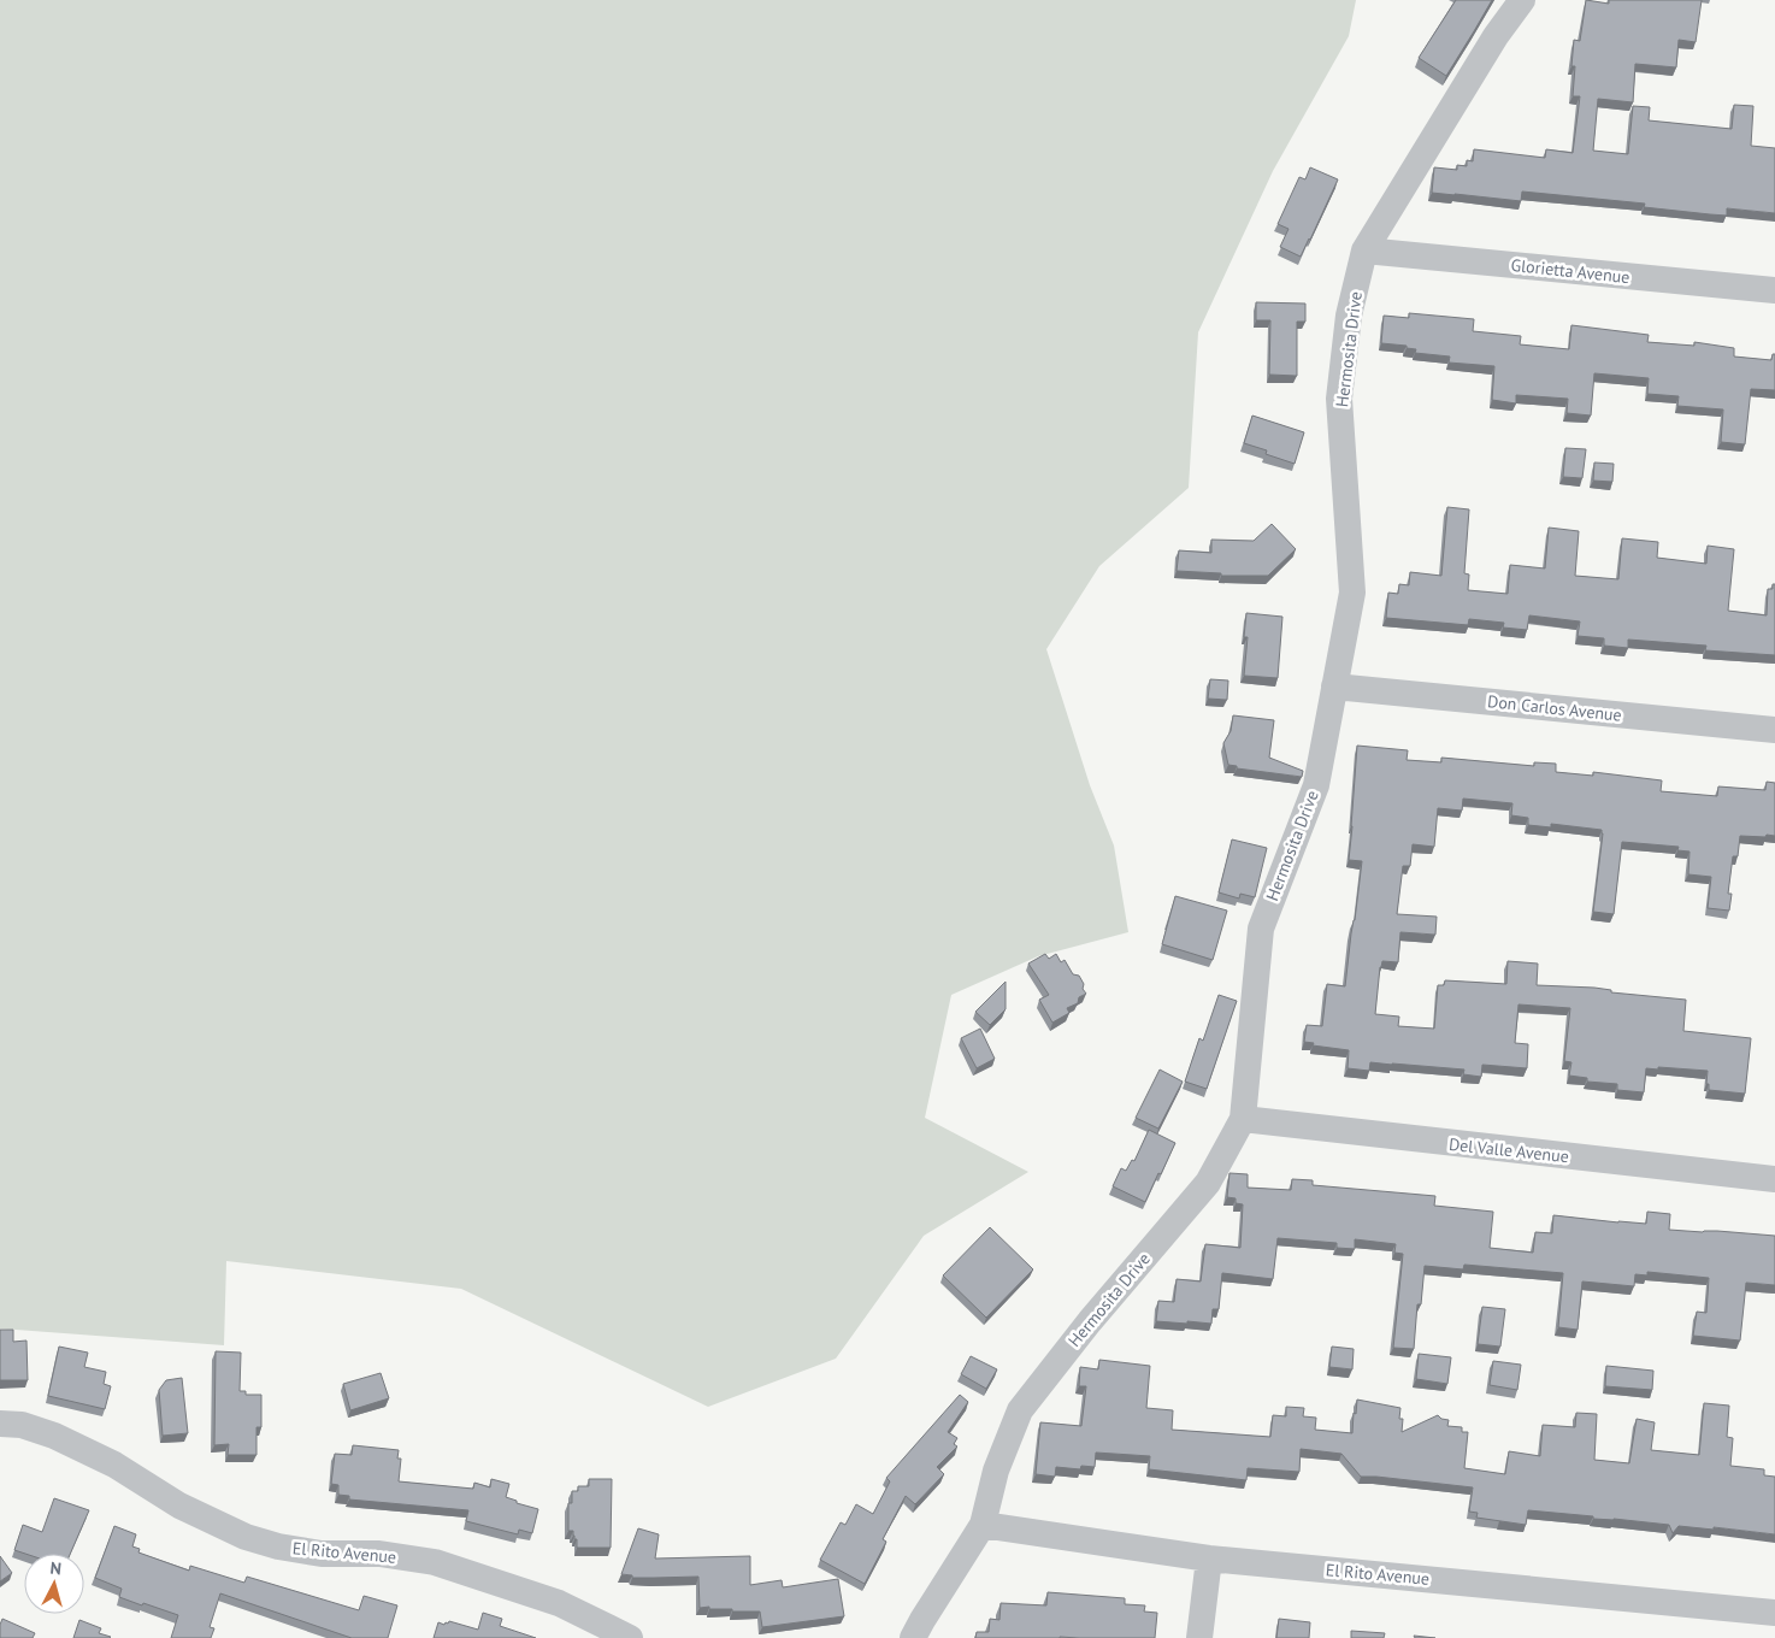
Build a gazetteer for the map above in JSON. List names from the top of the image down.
{
  "streets": {
    "street": [
      "Glorietta Avenue",
      "Hermosita Drive",
      "Don Carlos Avenue",
      "Del Valle Avenue",
      "El Rito Avenue"
    ]
  },
  "crossings": [
    ["Glorietta Avenue", "Hermosita Drive"],
    ["Hermosita Drive", "Don Carlos Avenue"],
    ["Hermosita Drive", "Del Valle Avenue"],
    ["Hermosita Drive", "El Rito Avenue"]
  ],
  "north": "top"
}
